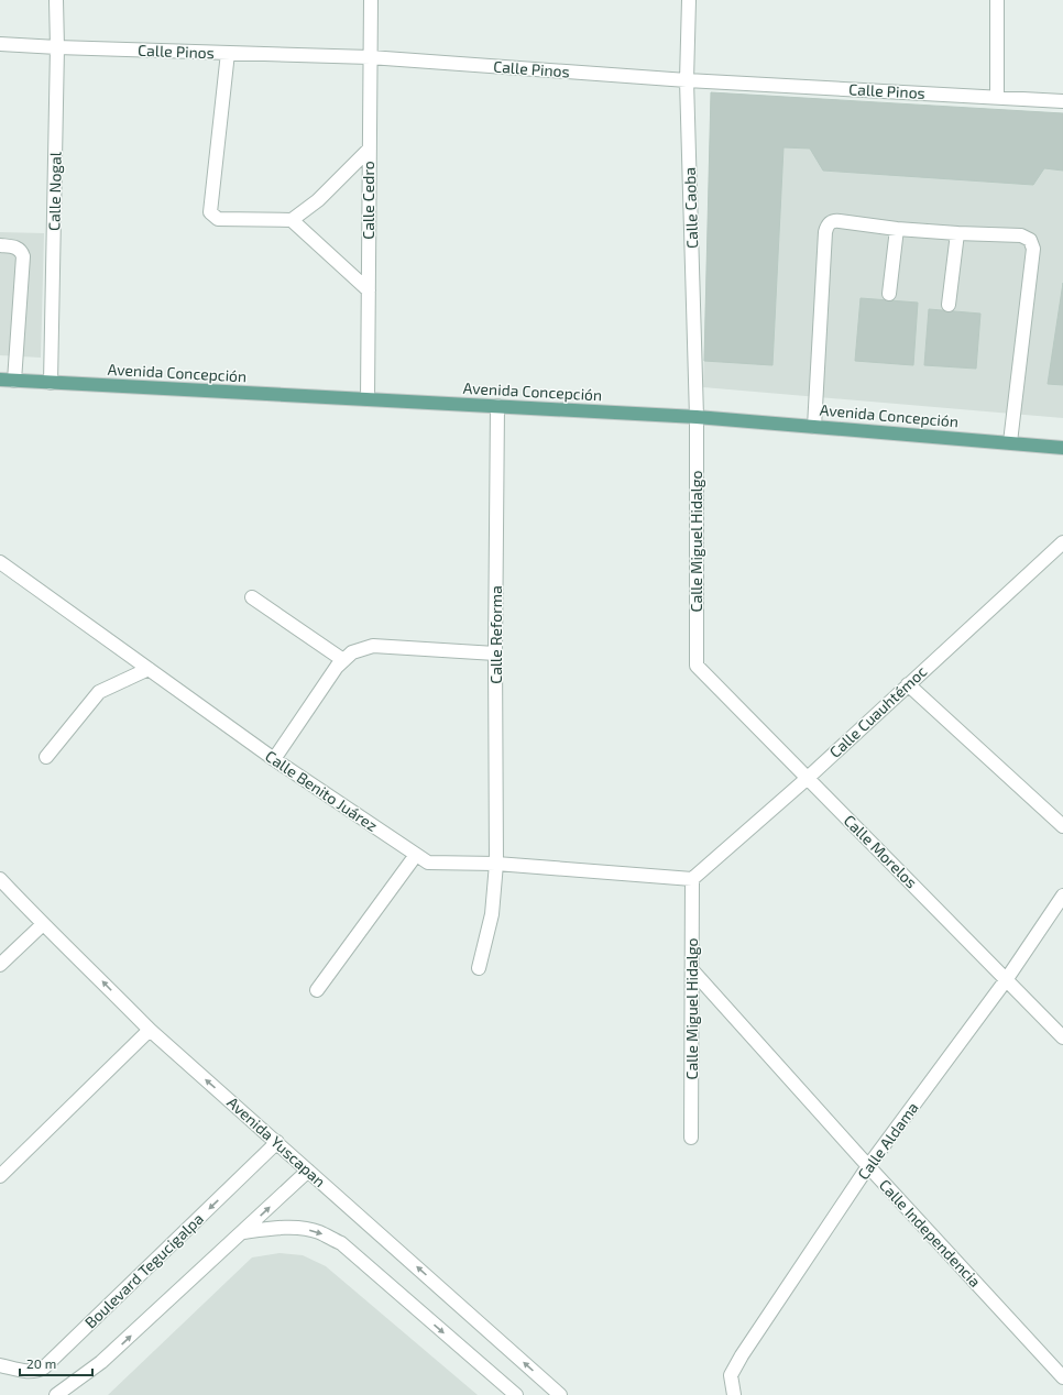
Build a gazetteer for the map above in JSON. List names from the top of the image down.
{
  "streets": {
    "main road": ["Avenida Concepción"],
    "street": [
      "Calle Pinos",
      "Calle Nogal",
      "Calle Cedro",
      "Calle Caoba",
      "Calle Miguel Hidalgo",
      "Calle Reforma",
      "Calle Cuauhtémoc",
      "Calle Benito Juárez",
      "Calle Morelos",
      "Calle Aldama",
      "Avenida Yuscapan",
      "Calle Independencia",
      "Boulevard Tegucigalpa"
    ]
  },
  "crossings": [
    ["Calle Pinos", "Calle Nogal"],
    ["Calle Pinos", "Calle Cedro"],
    ["Calle Pinos", "Calle Caoba"],
    ["Calle Nogal", "Avenida Concepción"],
    ["Calle Cedro", "Avenida Concepción"],
    ["Calle Caoba", "Avenida Concepción"],
    ["Calle Caoba", "Calle Miguel Hidalgo"],
    ["Avenida Concepción", "Calle Miguel Hidalgo"],
    ["Avenida Concepción", "Calle Reforma"],
    ["Calle Miguel Hidalgo", "Calle Cuauhtémoc"],
    ["Calle Miguel Hidalgo", "Calle Benito Juárez"],
    ["Calle Miguel Hidalgo", "Calle Morelos"],
    ["Calle Miguel Hidalgo", "Calle Independencia"],
    ["Calle Reforma", "Calle Benito Juárez"],
    ["Calle Cuauhtémoc", "Calle Benito Juárez"],
    ["Calle Cuauhtémoc", "Calle Morelos"],
    ["Calle Morelos", "Calle Aldama"],
    ["Calle Aldama", "Calle Independencia"],
    ["Avenida Yuscapan", "Boulevard Tegucigalpa"]
  ],
  "scale_bar": "20 m"
}
